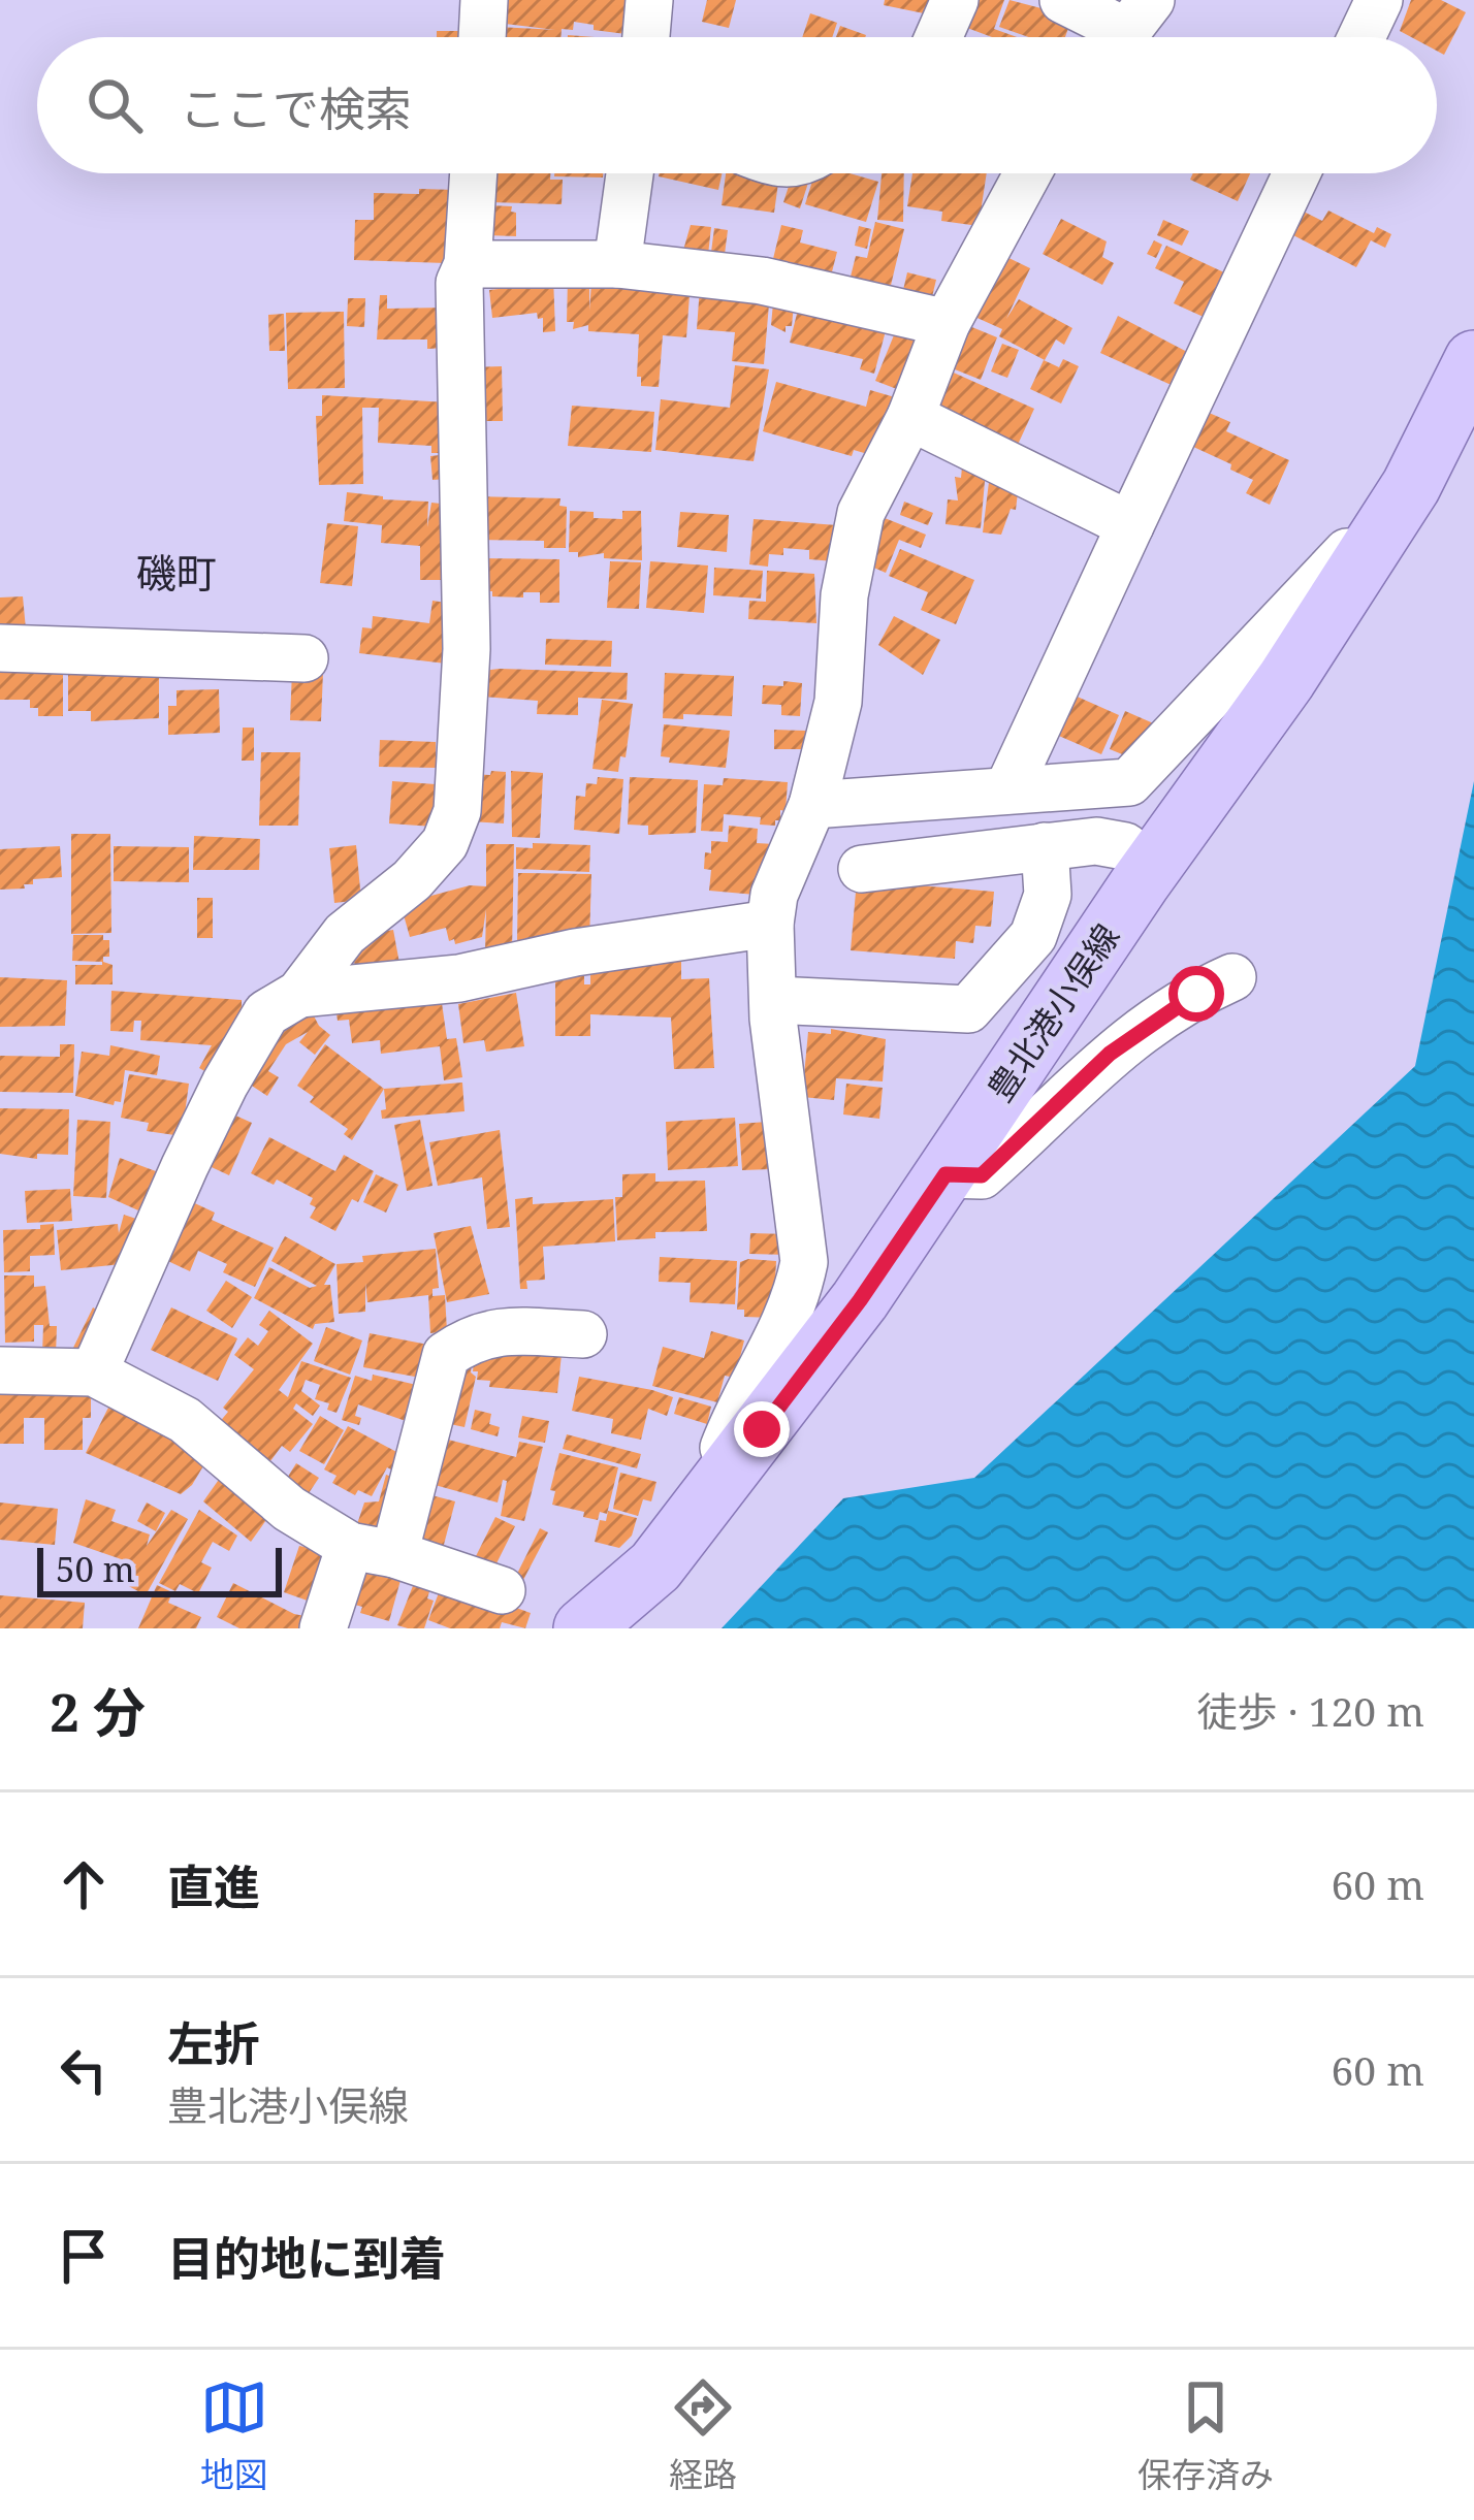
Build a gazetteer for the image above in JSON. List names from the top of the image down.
{
  "streets": {
    "main road": ["豊北港小俣線"]
  },
  "districts": ["磯町"],
  "scale_bar": "50 m",
  "page": {
    "search": "ここで検索",
    "scale": "50 m",
    "heading": ["2 分", "徒歩 · 120 m"],
    "list": [
      ["直進", "60 m"],
      ["左折", "豊北港小俣線", "60 m"],
      "目的地に到着"
    ],
    "nav": ["地図", "経路", "保存済み"]
  }
}
